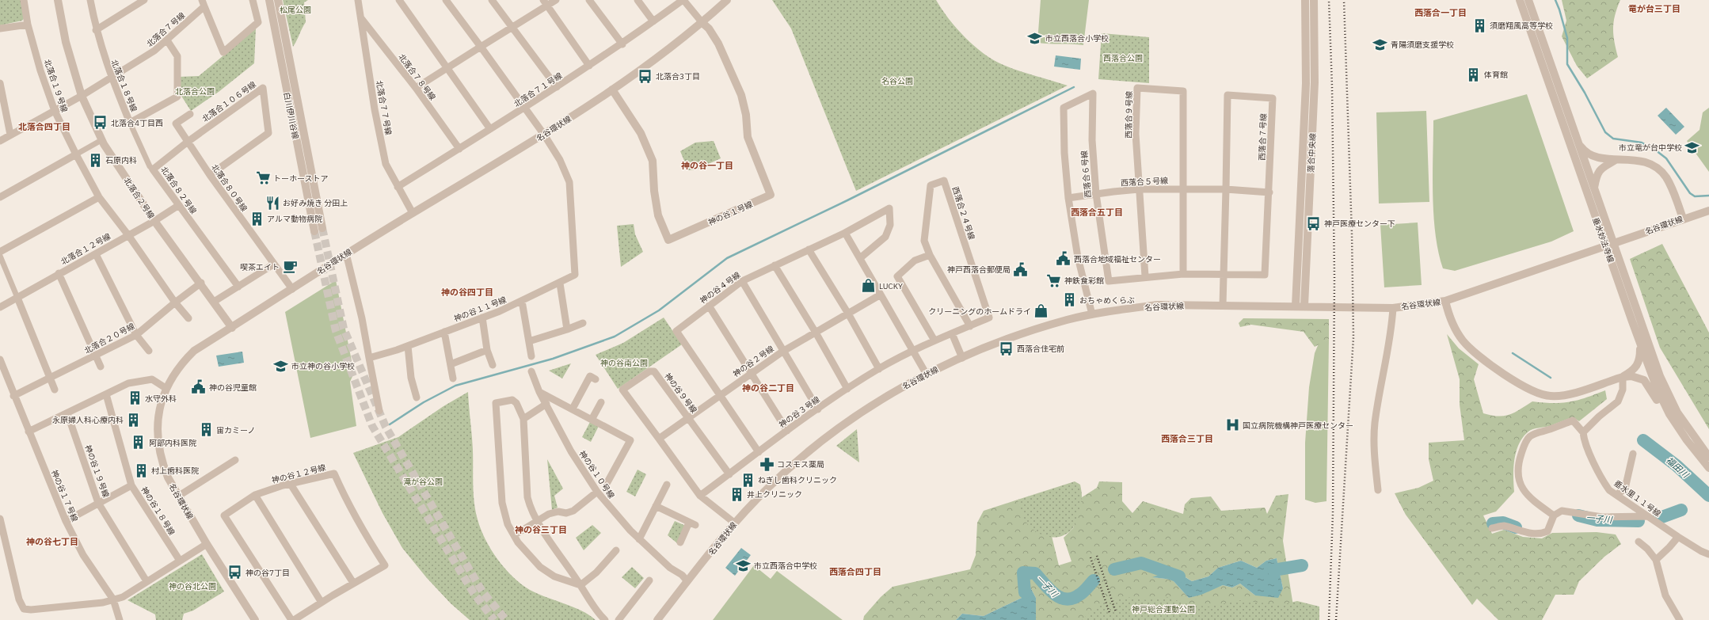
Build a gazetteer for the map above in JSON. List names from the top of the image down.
{
  "streets": {
    "street": [
      "北落合７号線",
      "北落合７８号線",
      "北落合１９号線",
      "北落合１８号線",
      "北落合７１号線",
      "北落合１０６号線",
      "北落合７７号線",
      "西落合９号線",
      "白川伊川谷線",
      "名谷環状線",
      "西落合７号線",
      "落合中央線",
      "西落合６号線",
      "西落合５号線",
      "北落合８０号線",
      "北落合８２号線",
      "北落合２号線",
      "神の谷１号線",
      "西落合２４号線",
      "垂水妙法寺線",
      "北落合１２号線",
      "神の谷４号線",
      "神の谷１１号線",
      "北落合２０号線",
      "神の谷２号線",
      "神の谷９号線",
      "神の谷３号線",
      "神の谷１９号線",
      "神の谷１２号線",
      "神の谷１０号線",
      "神の谷１７号線",
      "垂水里１１号線",
      "神の谷１８号線"
    ]
  },
  "crossings": [
    ["北落合７号線", "北落合１９号線"],
    ["北落合７号線", "北落合１８号線"],
    ["北落合７号線", "北落合２号線"],
    ["北落合７８号線", "北落合７１号線"],
    ["北落合７８号線", "北落合７７号線"],
    ["北落合１９号線", "北落合１２号線"],
    ["北落合７１号線", "北落合７７号線"],
    ["北落合１０６号線", "北落合８０号線"],
    ["北落合１０６号線", "北落合８２号線"],
    ["北落合７７号線", "名谷環状線"],
    ["西落合９号線", "西落合６号線"],
    ["西落合９号線", "西落合５号線"],
    ["名谷環状線", "落合中央線"],
    ["名谷環状線", "北落合８０号線"],
    ["名谷環状線", "北落合２号線"],
    ["名谷環状線", "神の谷１号線"],
    ["名谷環状線", "神の谷１１号線"],
    ["名谷環状線", "神の谷１０号線"],
    ["西落合７号線", "西落合６号線"],
    ["西落合７号線", "西落合５号線"],
    ["西落合６号線", "西落合５号線"],
    ["北落合８０号線", "北落合８２号線"],
    ["北落合８２号線", "北落合１２号線"],
    ["北落合２号線", "北落合１２号線"],
    ["北落合２号線", "北落合２０号線"],
    ["西落合２４号線", "神の谷３号線"],
    ["神の谷４号線", "神の谷２号線"],
    ["神の谷４号線", "神の谷３号線"],
    ["神の谷２号線", "神の谷９号線"],
    ["神の谷９号線", "神の谷３号線"]
  ],
  "districts": [
    "竜が台三丁目",
    "西落合一丁目",
    "北落合四丁目",
    "神の谷一丁目",
    "西落合五丁目",
    "神の谷四丁目",
    "神の谷二丁目",
    "西落合三丁目",
    "神の谷三丁目",
    "神の谷七丁目",
    "西落合四丁目"
  ],
  "water": ["福田川", "一子川"],
  "parks": [
    "松尾公園",
    "西落合公園",
    "名谷公園",
    "北落合公園",
    "神の谷南公園",
    "滝が谷公園",
    "神の谷北公園",
    "神戸総合運動公園"
  ],
  "places": {
    "building": [
      "須磨翔風高等学校",
      "体育館",
      "石原内科",
      "アルマ動物病院",
      "おちゃめくらぶ",
      "水守外科",
      "永原婦人科心療内科",
      "宙カミーノ",
      "阿部内科医院",
      "村上歯科医院",
      "ねぎし歯科クリニック",
      "井上クリニック"
    ],
    "school or university": [
      "市立西落合小学校",
      "青陽須磨支援学校",
      "市立竜が台中学校",
      "市立神の谷小学校",
      "市立西落合中学校"
    ],
    "bus stop": [
      "北落合3丁目",
      "北落合4丁目西",
      "神戸医療センター下",
      "西落合住宅前",
      "神の谷7丁目"
    ],
    "supermarket": ["トーホーストア", "神鉄食彩館"],
    "restaurant": ["お好み焼き 分田上"],
    "public building": ["西落合地域福祉センター", "神戸西落合郵便局", "神の谷児童館"],
    "cafe": ["喫茶エイト"],
    "shop": ["LUCKY", "クリーニングのホームドライ"],
    "hospital": ["国立病院機構神戸医療センター"],
    "pharmacy": ["コスモス薬局"]
  }
}
